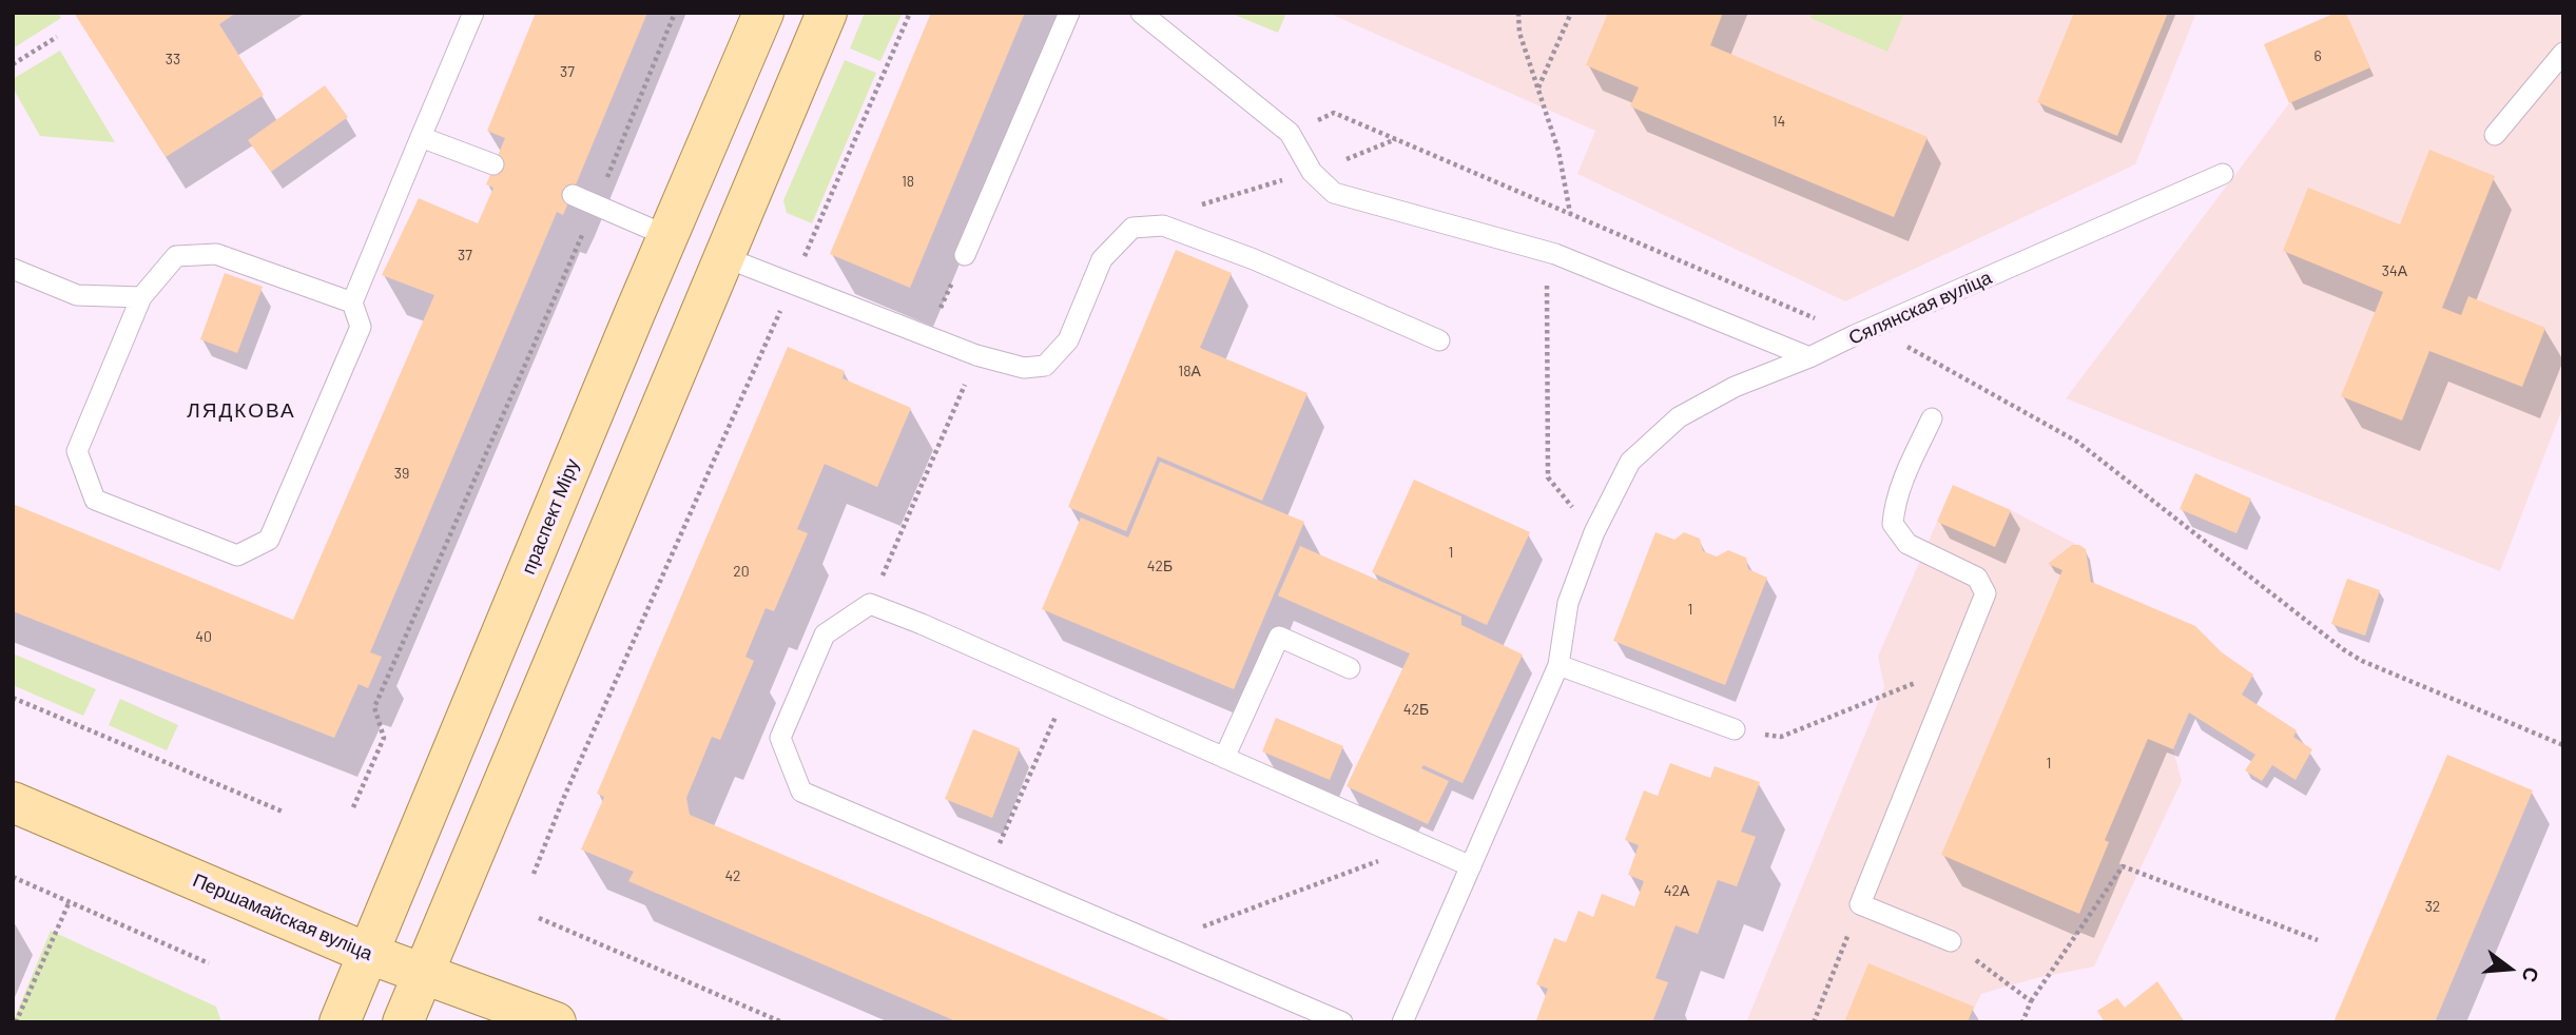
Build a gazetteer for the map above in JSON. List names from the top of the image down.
{
  "streets": {
    "main road": ["праспект Міру", "Першамайская вуліца"],
    "lane": ["Сялянская вуліца"]
  },
  "crossings": [
    ["праспект Міру", "Першамайская вуліца"]
  ],
  "districts": ["ЛЯДКОВА"],
  "house_numbers": [
    "6",
    "33",
    "37",
    "14",
    "18",
    "37",
    "34А",
    "18А",
    "39",
    "1",
    "42Б",
    "20",
    "1",
    "40",
    "42Б",
    "1",
    "42",
    "42А",
    "32"
  ],
  "north": "right"
}
